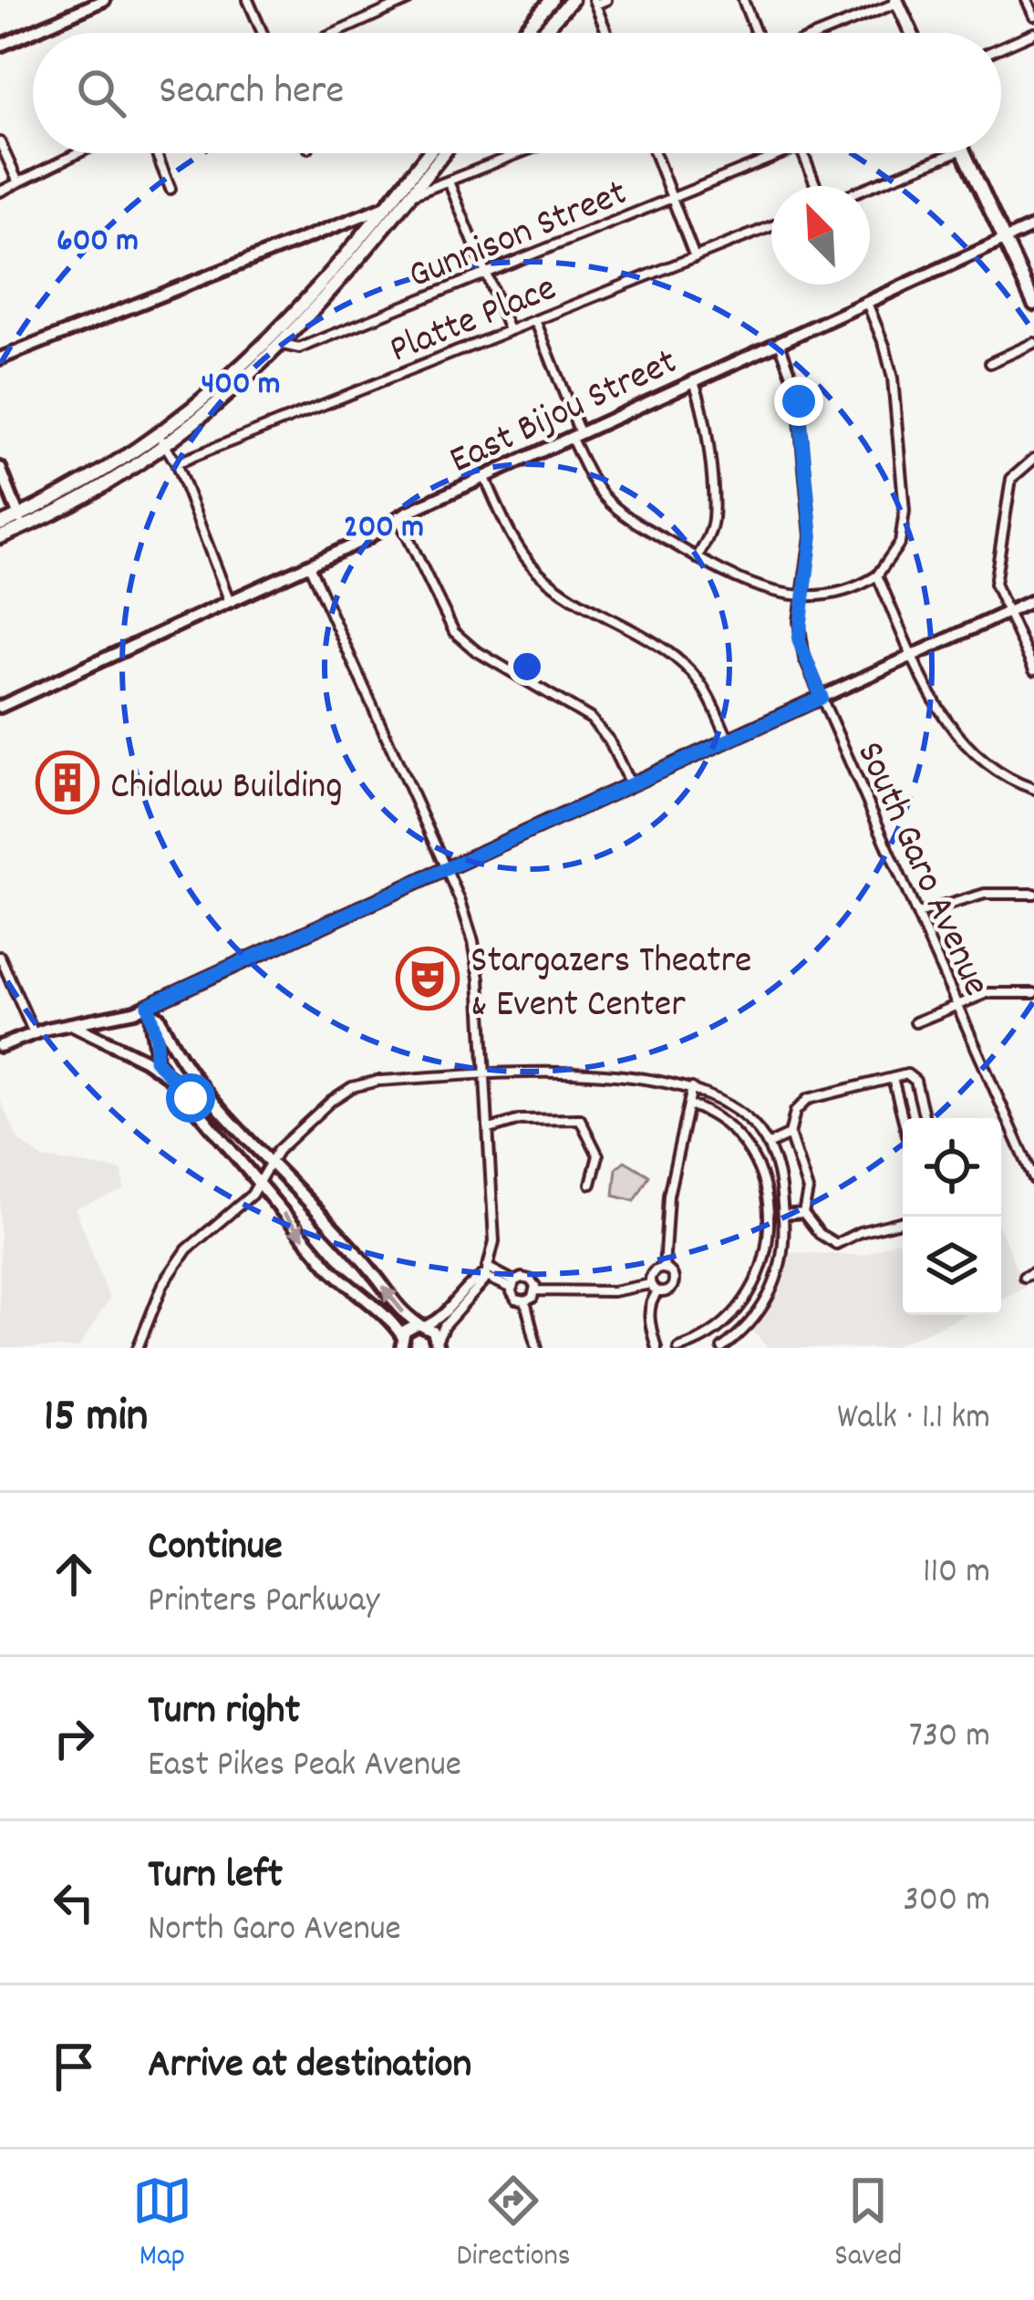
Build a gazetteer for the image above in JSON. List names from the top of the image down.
{
  "streets": {
    "main road": ["East Bijou Street"],
    "street": ["Gunnison Street", "Platte Place", "South Garo Avenue"]
  },
  "crossings": [
    ["East Bijou Street", "South Garo Avenue"]
  ],
  "places": {
    "building": ["Chidlaw Building"],
    "theatre": ["Stargazers Theatre & Event Center"]
  },
  "north": "top left",
  "page": {
    "search": "Search here",
    "heading": ["15 min", "Walk · 1.1 km"],
    "list": [
      ["Continue", "Printers Parkway", "110 m"],
      ["Turn right", "East Pikes Peak Avenue", "730 m"],
      ["Turn left", "North Garo Avenue", "300 m"],
      "Arrive at destination"
    ],
    "nav": ["Map", "Directions", "Saved"]
  },
  "rings": ["600 m", "400 m", "200 m"]
}
